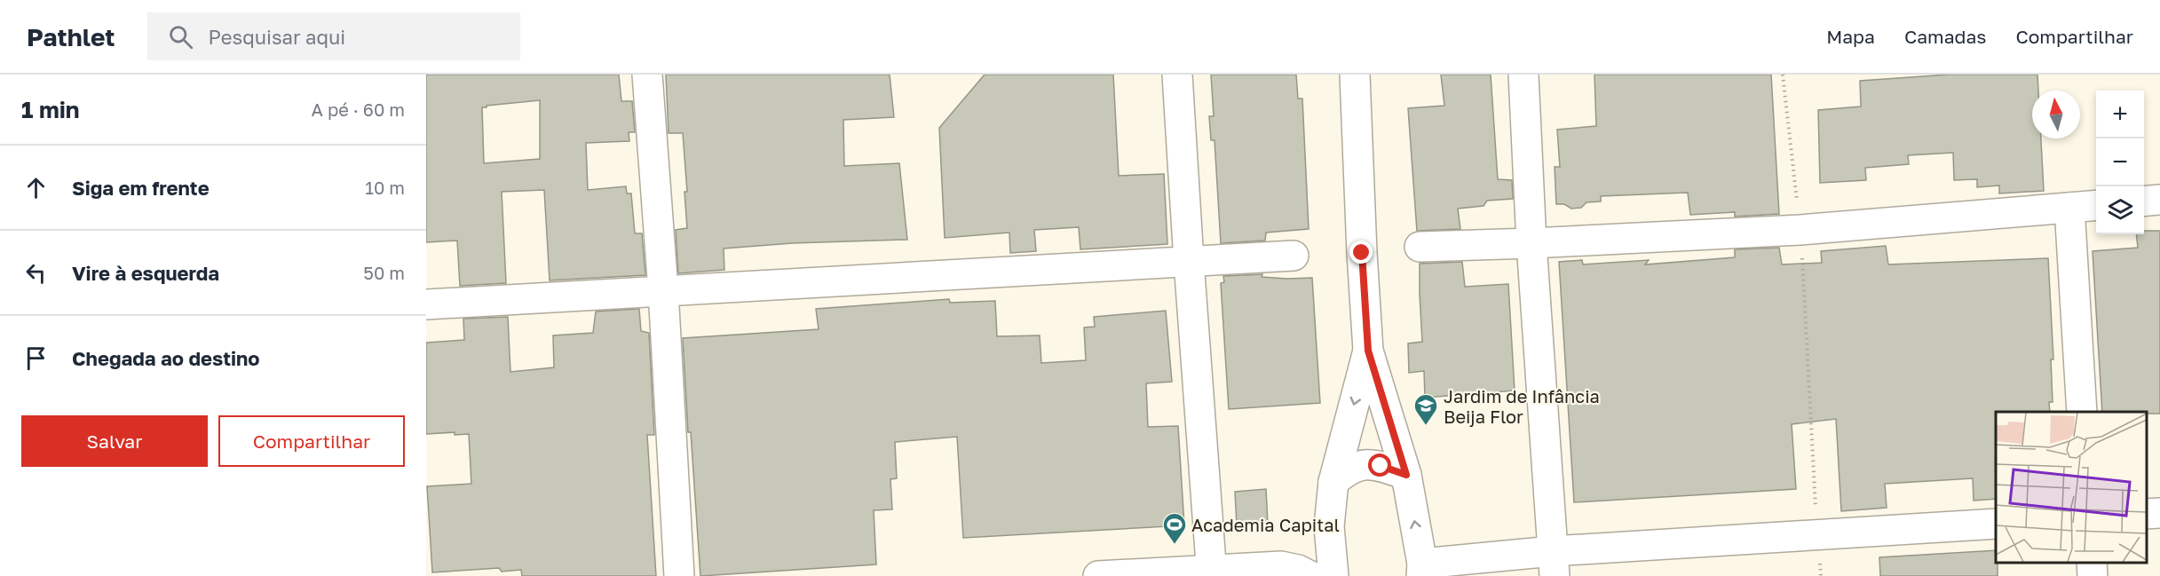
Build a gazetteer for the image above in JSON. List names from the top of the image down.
{
  "places": {
    "school or university": ["Jardim de Infância Beija Flor"],
    "sports": ["Academia Capital"]
  },
  "north": "top",
  "page": {
    "header": "Pathlet",
    "search": "Pesquisar aqui",
    "nav": ["Mapa", "Camadas", "Compartilhar"],
    "heading": ["1 min", "A pé · 60 m"],
    "map_buttons": ["+", "−"],
    "list": [
      ["Siga em frente", "10 m"],
      ["Vire à esquerda", "50 m"],
      "Chegada ao destino"
    ],
    "buttons": ["Salvar", "Compartilhar"]
  }
}
